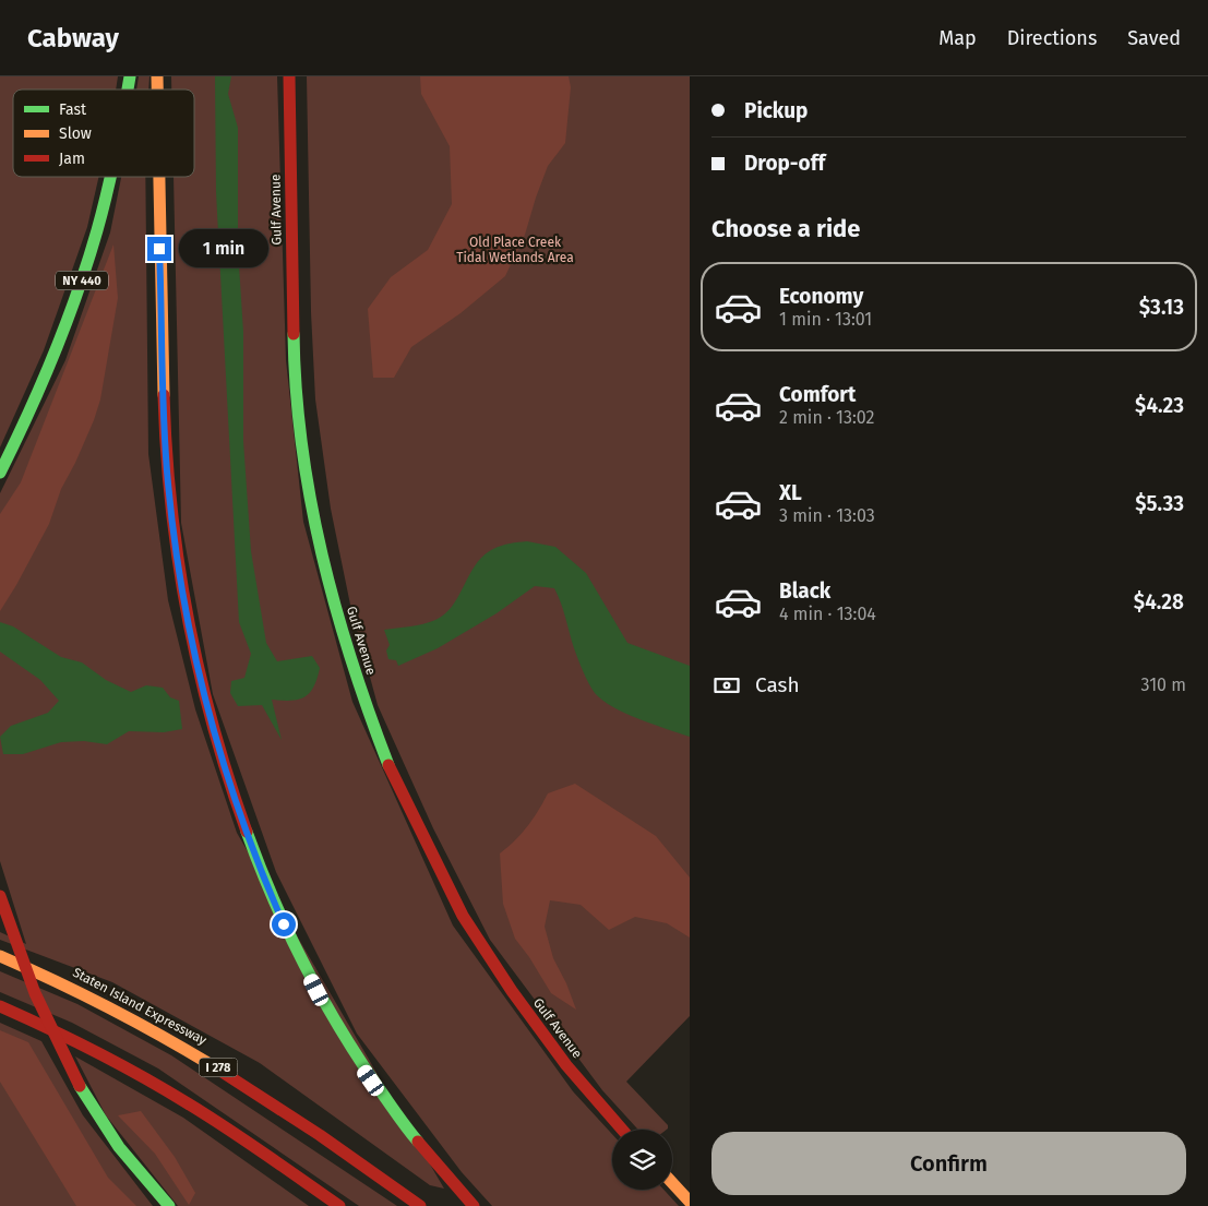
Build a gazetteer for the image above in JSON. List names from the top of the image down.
{
  "streets": {
    "main road": [
      "Gulf Avenue",
      "NY 440",
      "Staten Island Expressway",
      "I 278"
    ]
  },
  "parks": ["Old Place Creek Tidal Wetlands Area"],
  "legend": ["Fast", "Slow", "Jam"],
  "page": {
    "header": "Cabway",
    "nav": ["Map", "Directions", "Saved"],
    "banner": ["Pickup", "Drop-off"],
    "heading": "Choose a ride",
    "bubble": "1 min",
    "list": [
      {
        "name": "Economy",
        "note": "1 min · 13:01",
        "value": "$3.13"
      },
      {
        "name": "Comfort",
        "note": "2 min · 13:02",
        "value": "$4.23"
      },
      {
        "name": "XL",
        "note": "3 min · 13:03",
        "value": "$5.33"
      },
      {
        "name": "Black",
        "note": "4 min · 13:04",
        "value": "$4.28"
      }
    ],
    "pay": ["Cash", "310 m"],
    "buttons": "Confirm"
  }
}
